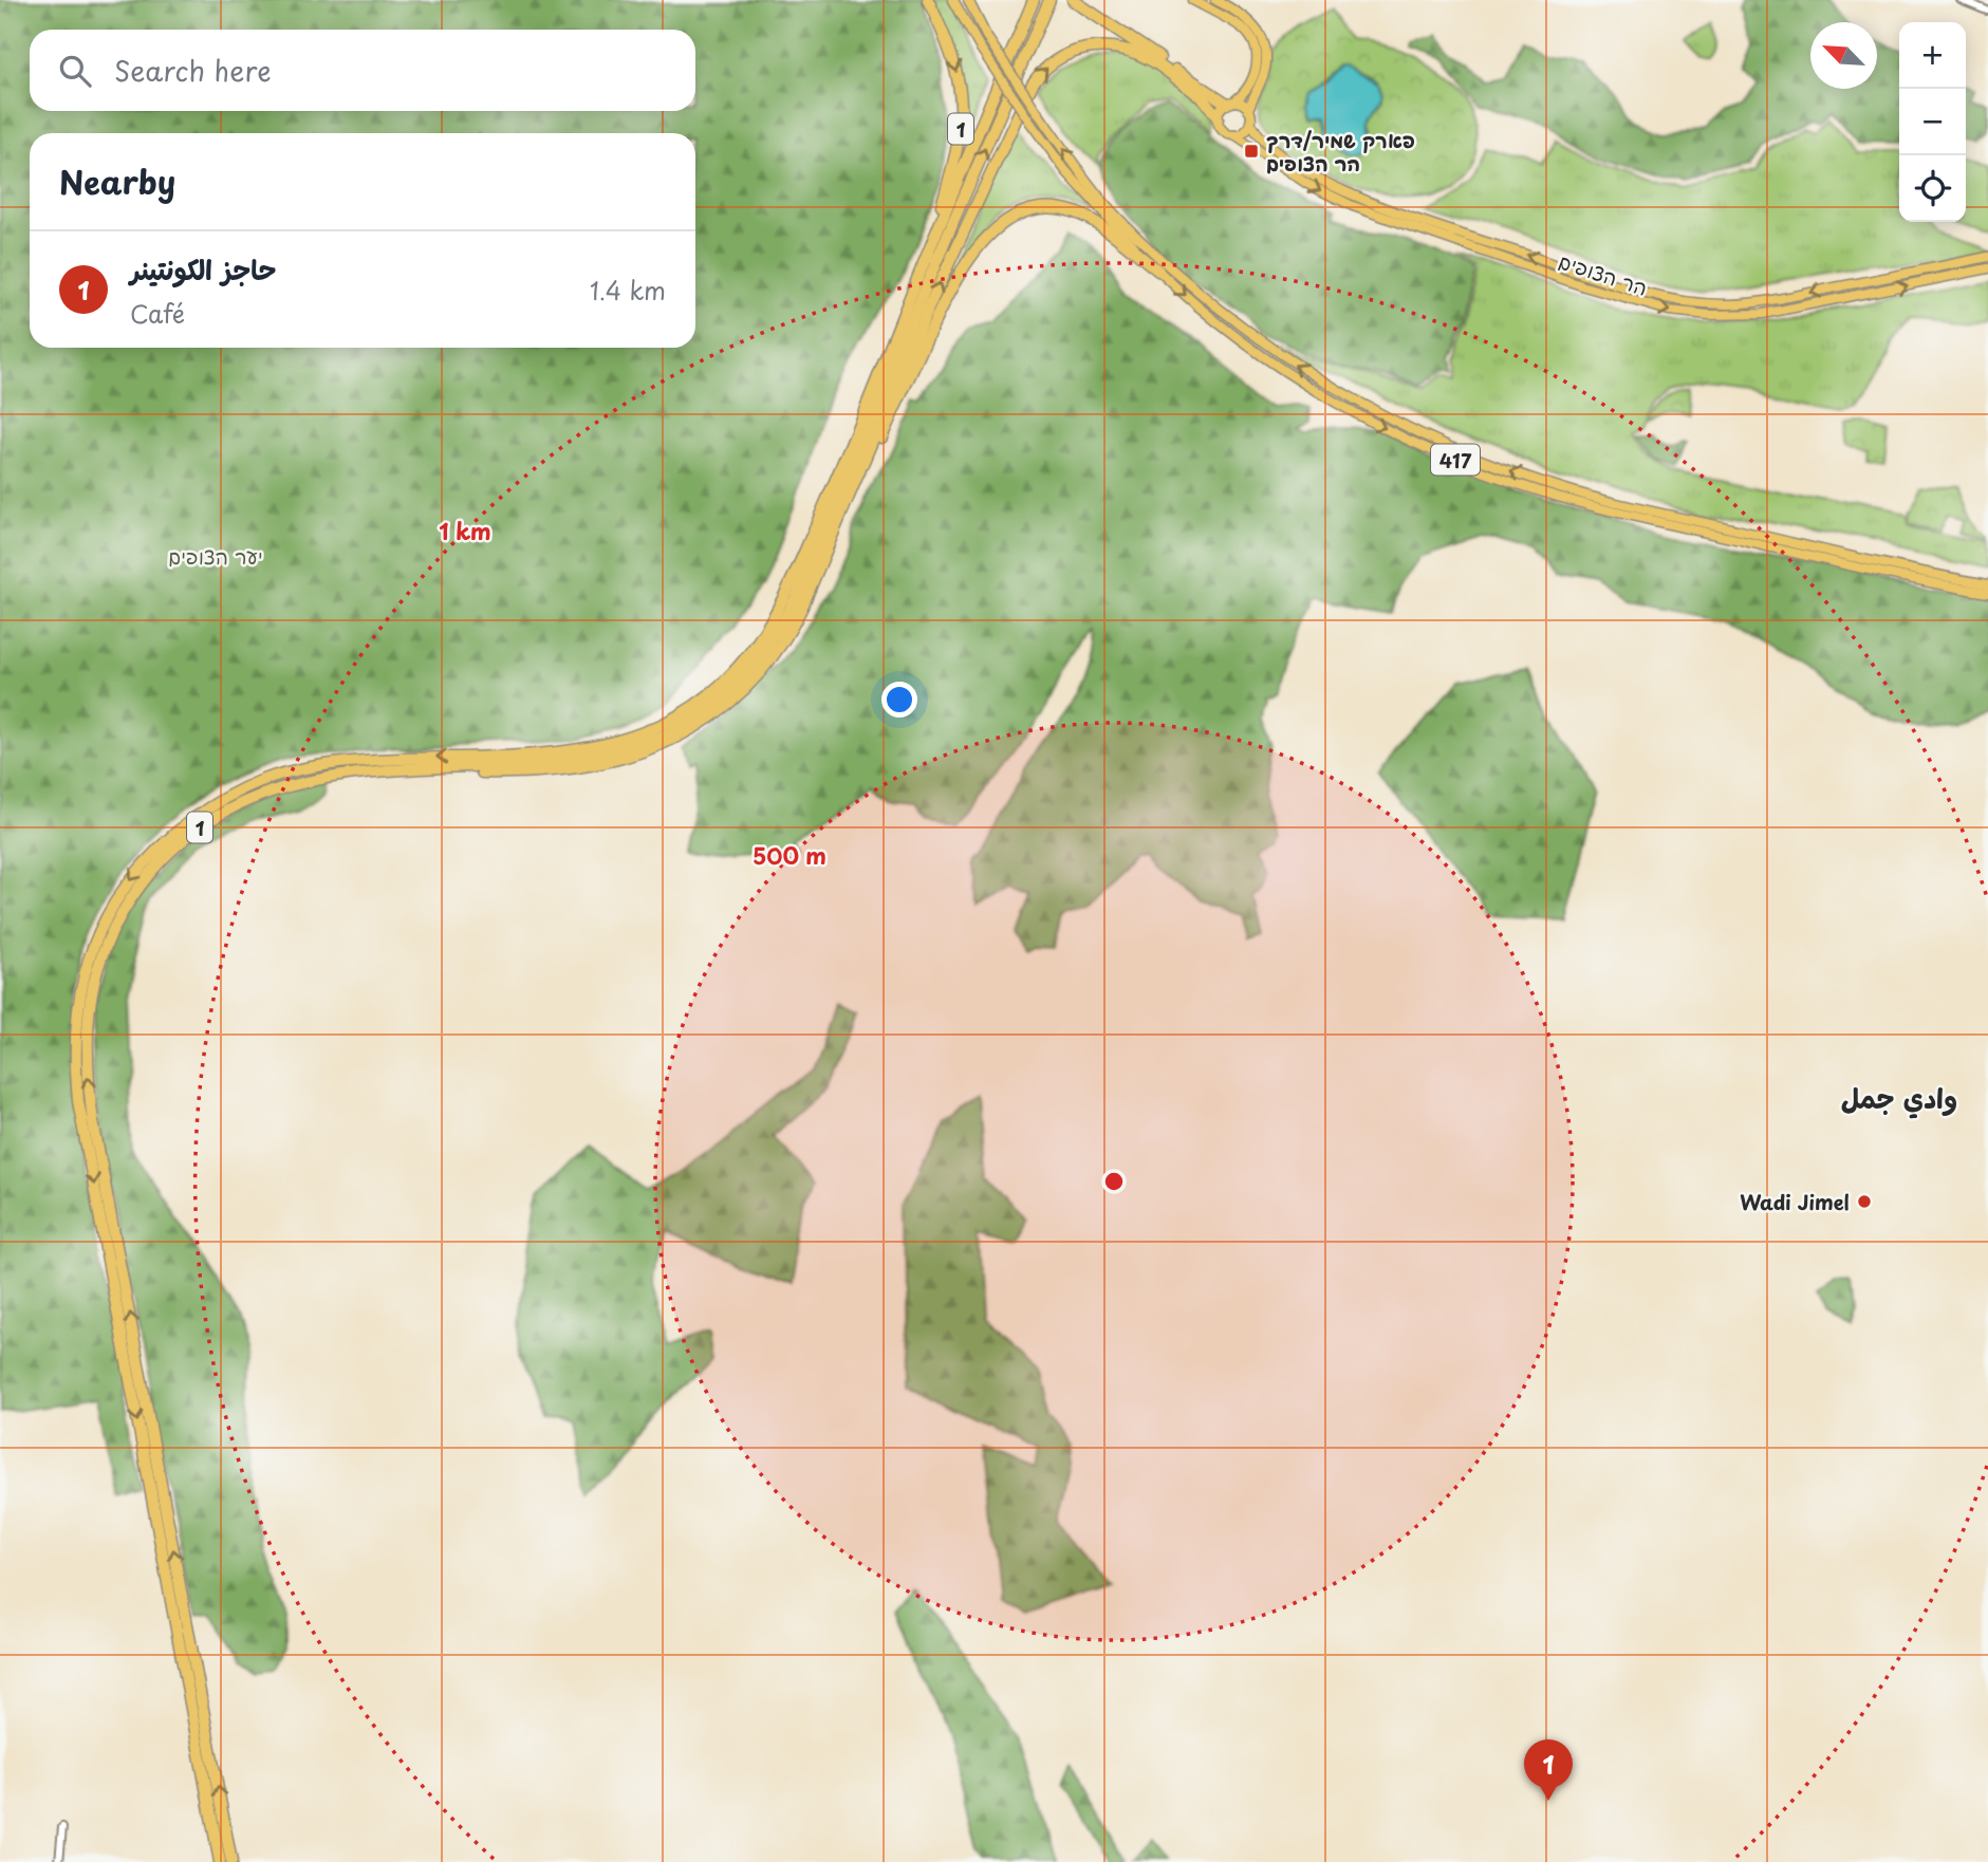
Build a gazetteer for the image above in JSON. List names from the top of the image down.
{
  "streets": {
    "highway": ["1"],
    "main road": ["הר הצופים", "417"]
  },
  "districts": ["وادي جمل"],
  "parks": ["יער הצופים"],
  "places": {
    "transit": ["פארק שמיר/דרך הר הצופים"],
    "other": ["Wadi Jimel"]
  },
  "north": "top left",
  "page": {
    "map_buttons": ["+", "−"],
    "search": "Search here",
    "heading": "Nearby",
    "list": [
      {
        "mark": "1",
        "name": "حاجز الكونتينر",
        "note": "Café",
        "value": "1.4 km"
      }
    ],
    "pins": "1"
  },
  "rings": ["1 km", "500 m"]
}
